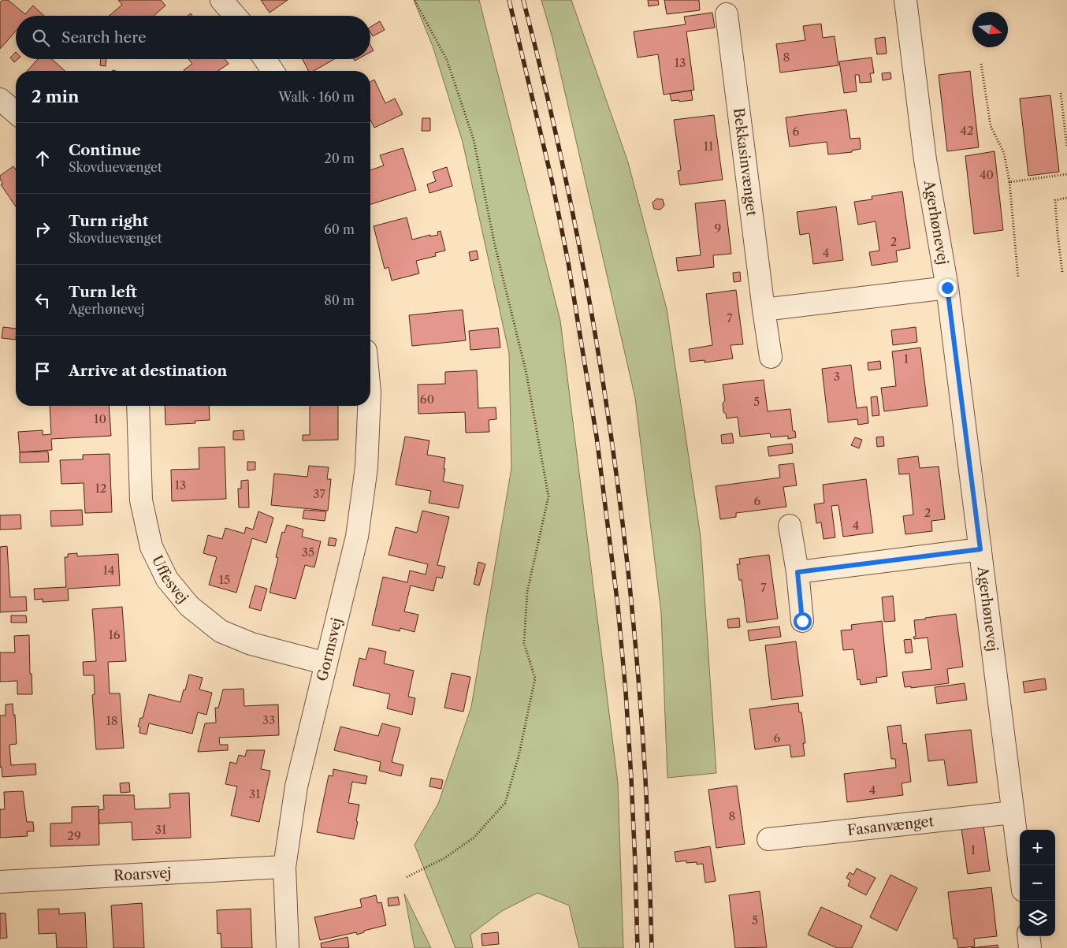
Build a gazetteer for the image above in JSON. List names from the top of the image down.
{
  "streets": {
    "street": [
      "Bekkasinvænget",
      "Agerhønevej",
      "Uffesvej",
      "Gormsvej",
      "Fasanvænget",
      "Roarsvej"
    ]
  },
  "crossings": [
    ["Agerhønevej", "Fasanvænget"],
    ["Uffesvej", "Gormsvej"],
    ["Gormsvej", "Roarsvej"]
  ],
  "house_numbers": [
    "8",
    "13",
    "42",
    "6",
    "11",
    "40",
    "9",
    "2",
    "4",
    "7",
    "1",
    "3",
    "60",
    "5",
    "10",
    "13",
    "12",
    "37",
    "6",
    "2",
    "4",
    "35",
    "14",
    "15",
    "7",
    "16",
    "33",
    "18",
    "6",
    "4",
    "31",
    "8",
    "31",
    "29",
    "1",
    "5"
  ],
  "north": "right",
  "page": {
    "search": "Search here",
    "heading": ["2 min", "Walk · 160 m"],
    "list": [
      ["Continue", "Skovduevænget", "20 m"],
      ["Turn right", "Skovduevænget", "60 m"],
      ["Turn left", "Agerhønevej", "80 m"],
      "Arrive at destination"
    ],
    "map_buttons": ["+", "−"]
  }
}
